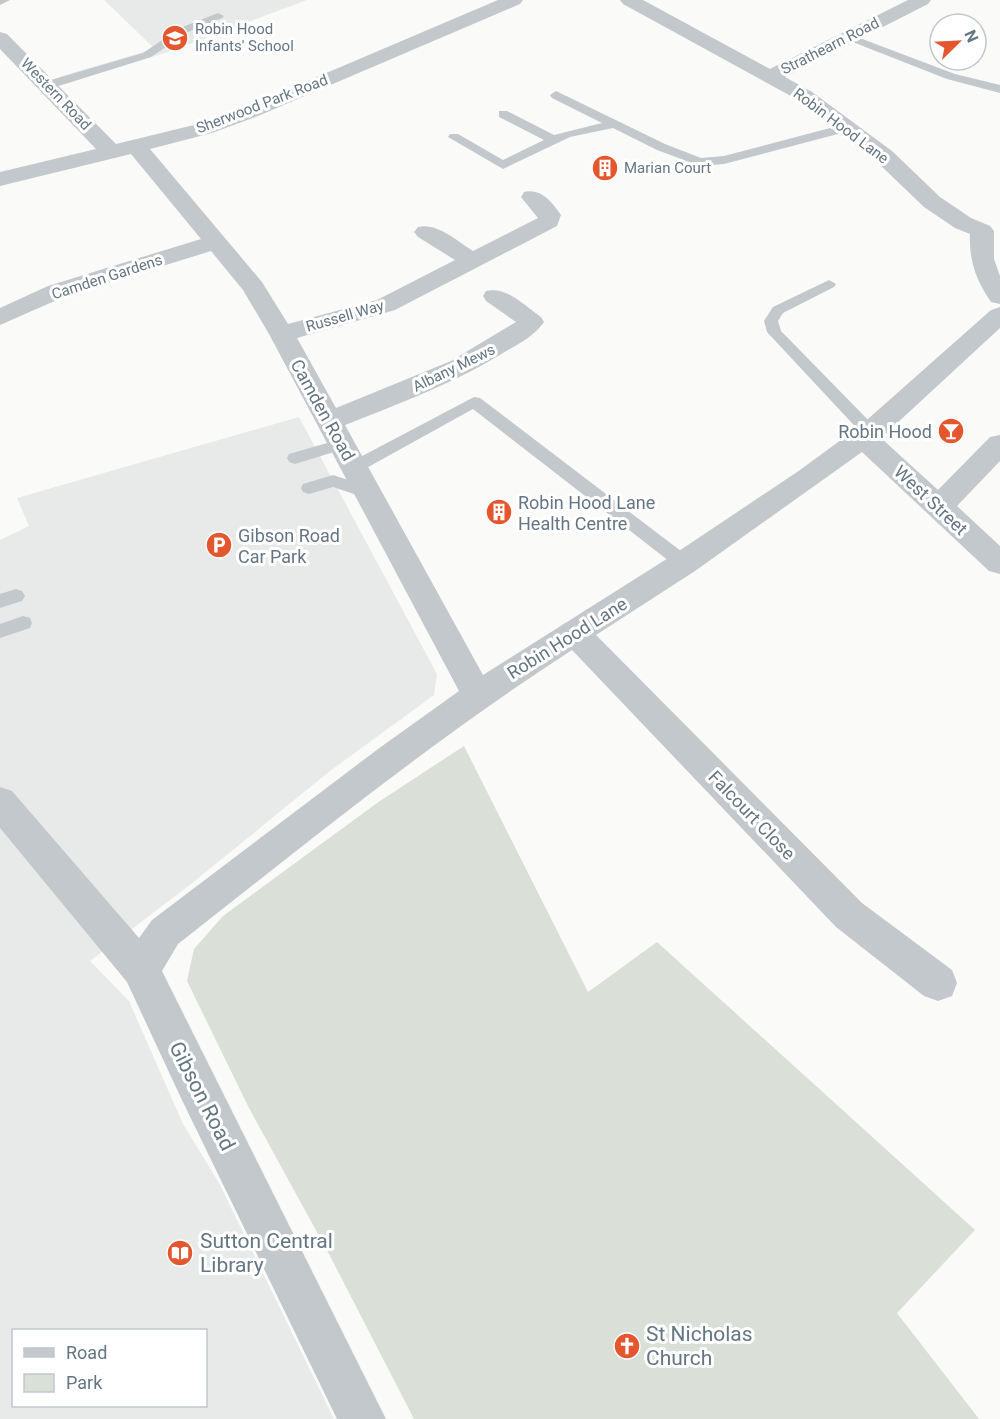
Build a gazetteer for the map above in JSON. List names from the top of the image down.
{
  "streets": {
    "street": [
      "Strathearn Road",
      "Western Road",
      "Sherwood Park Road",
      "Robin Hood Lane",
      "Camden Gardens",
      "Russell Way",
      "Albany Mews",
      "Camden Road",
      "West Street",
      "Falcourt Close",
      "Gibson Road"
    ]
  },
  "crossings": [
    ["Strathearn Road", "Robin Hood Lane"],
    ["Western Road", "Sherwood Park Road"],
    ["Sherwood Park Road", "Camden Road"],
    ["Robin Hood Lane", "Camden Road"],
    ["Robin Hood Lane", "West Street"],
    ["Robin Hood Lane", "Falcourt Close"],
    ["Robin Hood Lane", "Gibson Road"],
    ["Camden Gardens", "Camden Road"],
    ["Russell Way", "Camden Road"],
    ["Albany Mews", "Camden Road"]
  ],
  "places": {
    "school or university": ["Robin Hood Infants' School"],
    "building": ["Marian Court", "Robin Hood Lane Health Centre"],
    "bar": ["Robin Hood"],
    "parking": ["Gibson Road Car Park"],
    "library": ["Sutton Central Library"],
    "church": ["St Nicholas Church"]
  },
  "legend": ["Road", "Park"],
  "north": "top right"
}
